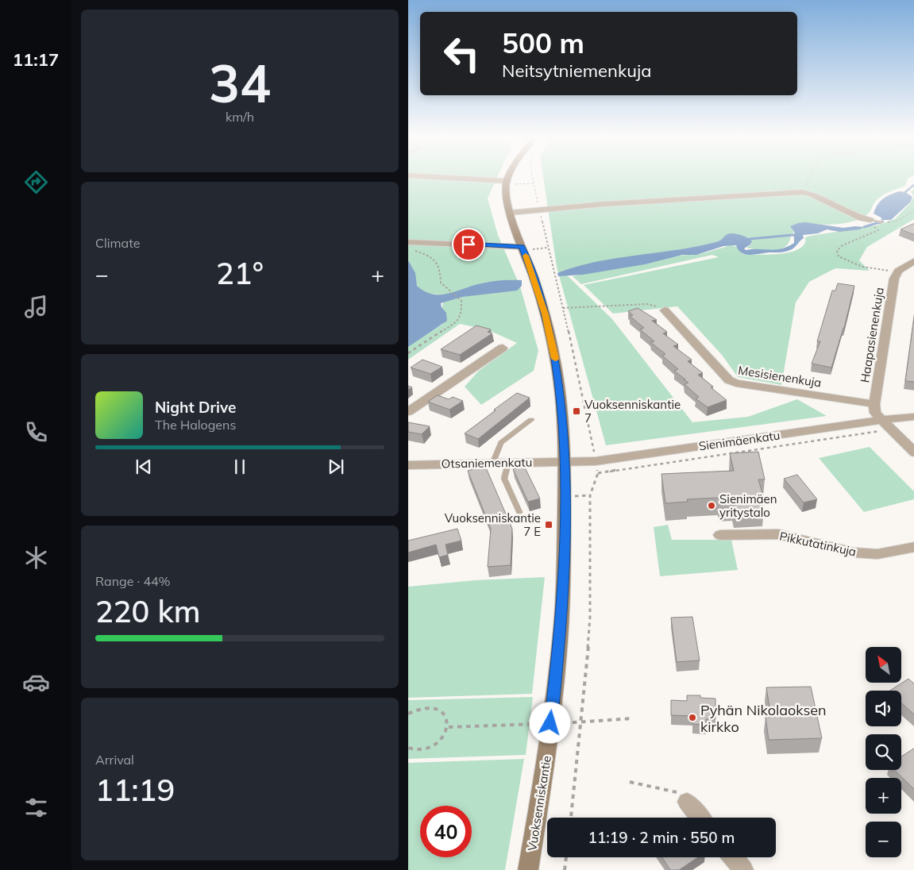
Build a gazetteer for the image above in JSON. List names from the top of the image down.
{
  "streets": {
    "street": [
      "Haapasienenkuja",
      "Mesisienenkuja",
      "Sienimäenkatu",
      "Otsaniemenkatu",
      "Pikkutatinkuja",
      "Vuoksenniskantie"
    ]
  },
  "crossings": [
    ["Haapasienenkuja", "Mesisienenkuja"],
    ["Sienimäenkatu", "Otsaniemenkatu"],
    ["Sienimäenkatu", "Vuoksenniskantie"],
    ["Otsaniemenkatu", "Vuoksenniskantie"]
  ],
  "places": {
    "transit": ["Vuoksenniskantie 7", "Vuoksenniskantie 7 E"],
    "other": ["Sienimäen yritystalo", "Pyhän Nikolaoksen kirkko"]
  },
  "north": "top left",
  "page": {
    "tabs": "11:17",
    "tile": [
      ["34", "km/h"],
      "Climate",
      ["Range · 44%", "220 km"],
      ["Arrival", "11:19"]
    ],
    "turn": ["500 m", "Neitsytniemenkuja"],
    "heat": ["−", "21°", "+"],
    "song": ["Night Drive", "The Halogens"],
    "map_buttons": ["+", "−"],
    "limit": "40",
    "trip": "11:19 · 2 min · 550 m"
  }
}
